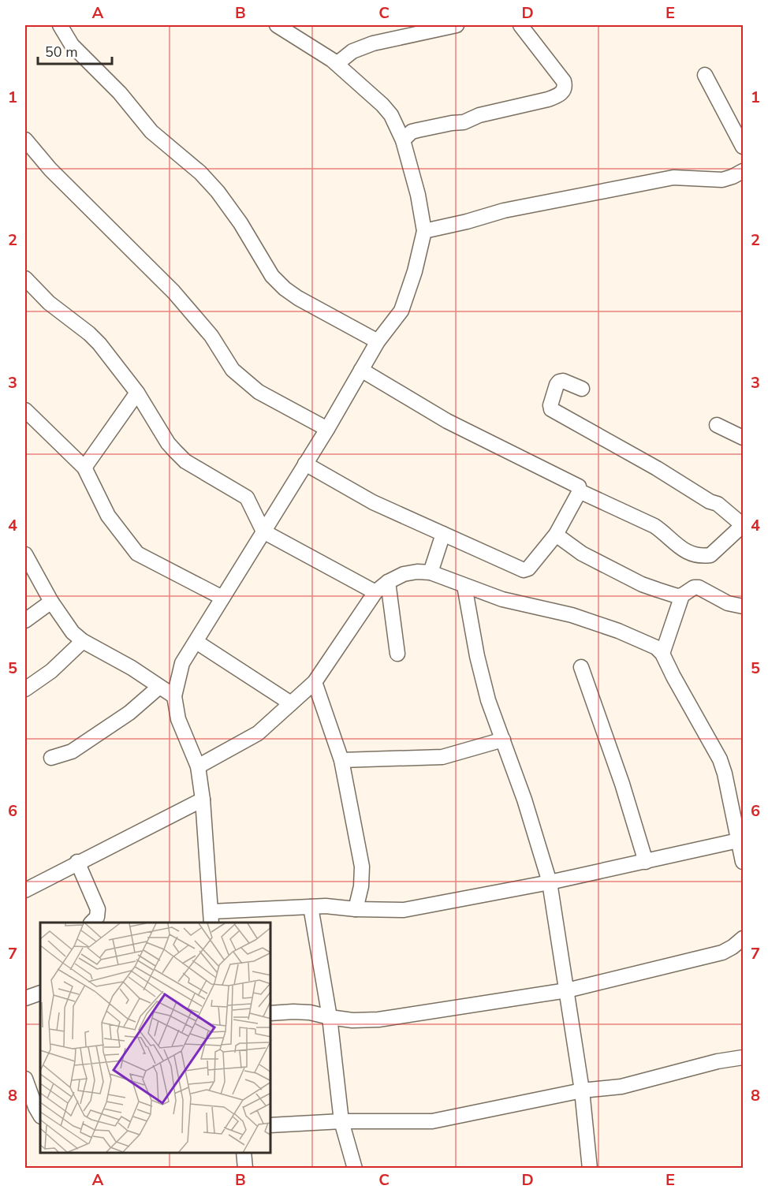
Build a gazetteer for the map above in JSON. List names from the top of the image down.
{
  "scale_bar": "50 m",
  "grid": {
    "columns": [
      "A",
      "B",
      "C",
      "D",
      "E"
    ],
    "rows": [
      "1",
      "2",
      "3",
      "4",
      "5",
      "6",
      "7",
      "8"
    ]
  }
}
